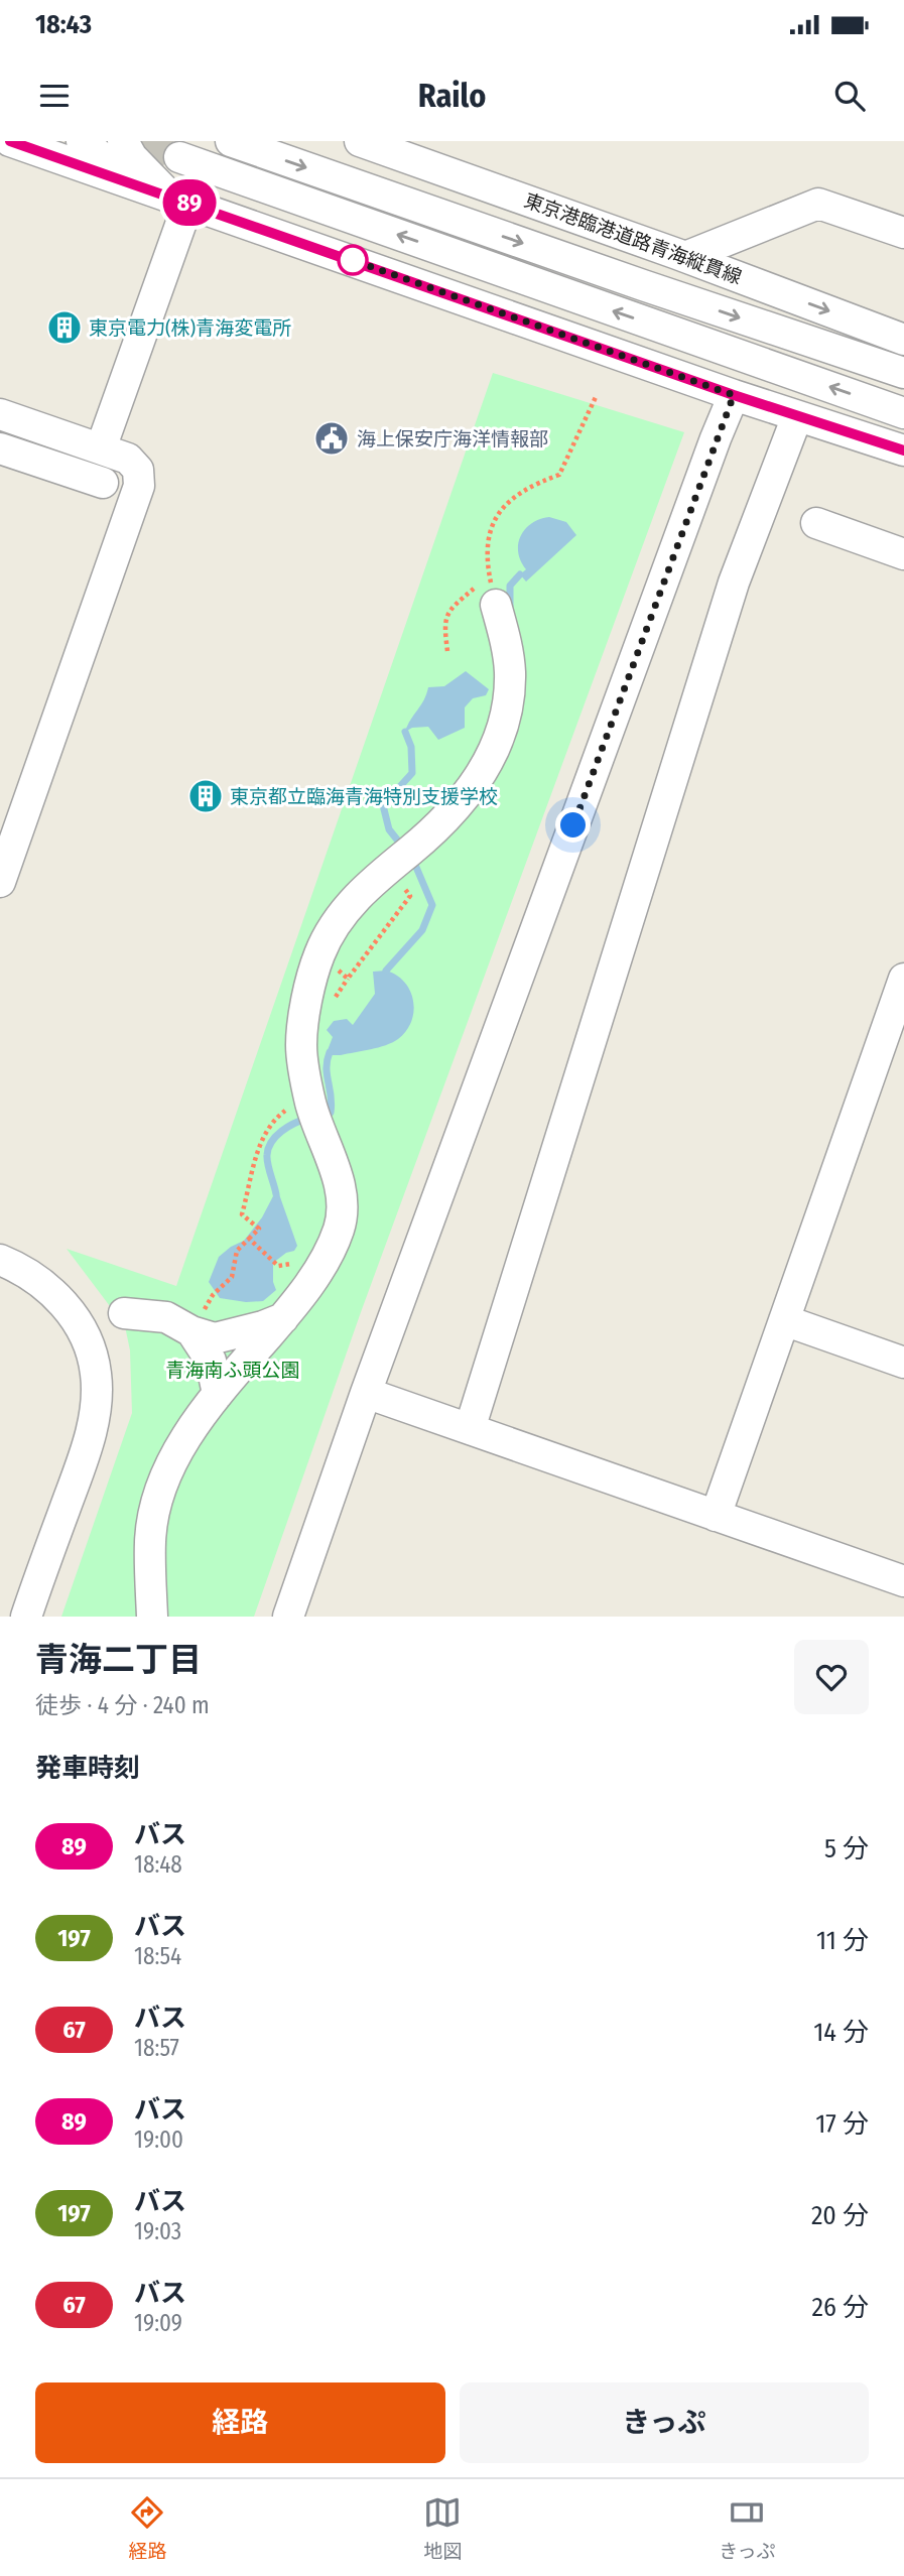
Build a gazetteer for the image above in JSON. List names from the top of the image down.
{
  "streets": {
    "street": ["東京港臨港道路青海縦貫線"]
  },
  "parks": ["青海南ふ頭公園"],
  "places": {
    "building": ["東京電力(株)青海変電所", "東京都立臨海青海特別支援学校"],
    "public building": ["海上保安庁海洋情報部"]
  },
  "lines": ["bus line 89"],
  "page": {
    "status": "18:43",
    "header": "Railo",
    "on_map": "89",
    "heading": [
      ["青海二丁目", "徒歩 · 4 分 · 240 m"],
      "発車時刻"
    ],
    "list": [
      {
        "mark": "89",
        "name": "バス",
        "note": "18:48",
        "value": "5 分"
      },
      {
        "mark": "197",
        "name": "バス",
        "note": "18:54",
        "value": "11 分"
      },
      {
        "mark": "67",
        "name": "バス",
        "note": "18:57",
        "value": "14 分"
      },
      {
        "mark": "89",
        "name": "バス",
        "note": "19:00",
        "value": "17 分"
      },
      {
        "mark": "197",
        "name": "バス",
        "note": "19:03",
        "value": "20 分"
      },
      {
        "mark": "67",
        "name": "バス",
        "note": "19:09",
        "value": "26 分"
      }
    ],
    "buttons": ["経路", "きっぷ"],
    "tabs": ["経路", "地図", "きっぷ"]
  }
}
